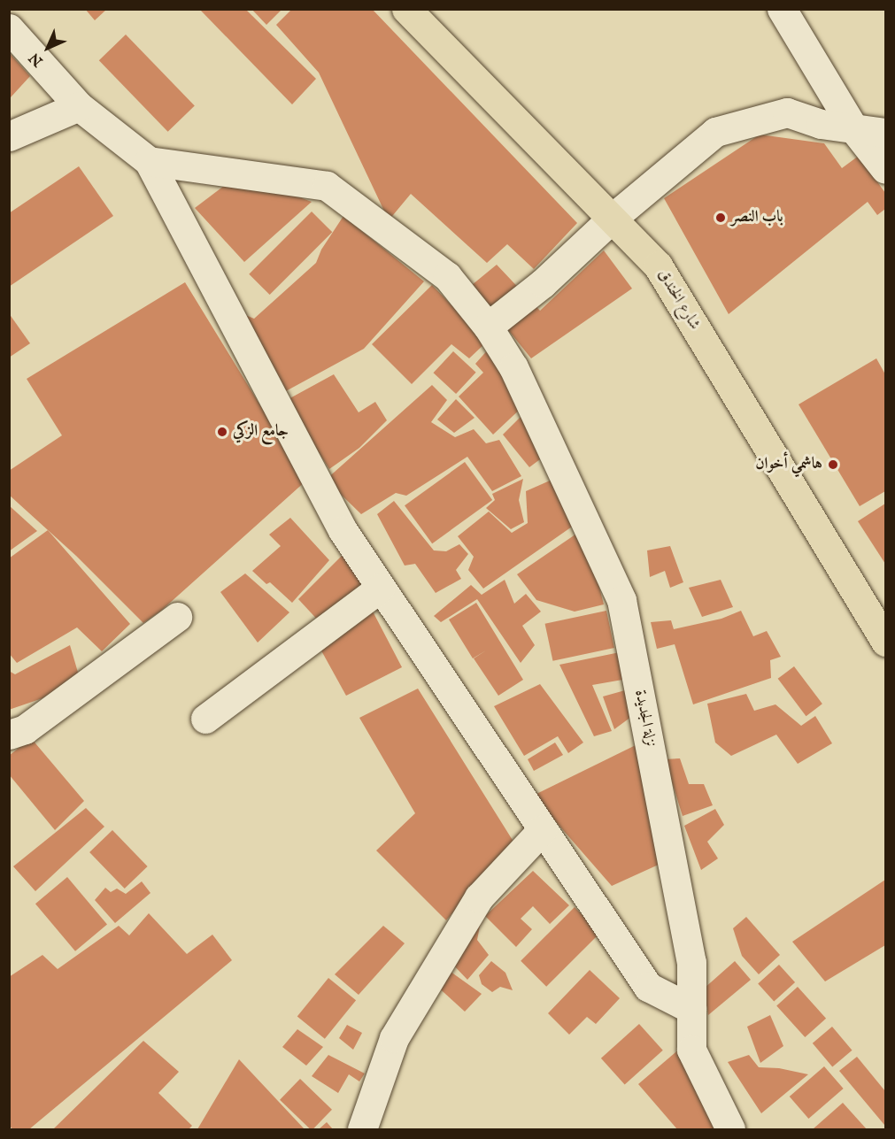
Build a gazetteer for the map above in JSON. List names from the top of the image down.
{
  "streets": {
    "main road": ["شارع الخندق"],
    "street": ["نزلة الجديدة"]
  },
  "places": ["باب النصر", "جامع الزكي", "هاشمي أخوان"],
  "north": "bottom left"
}
